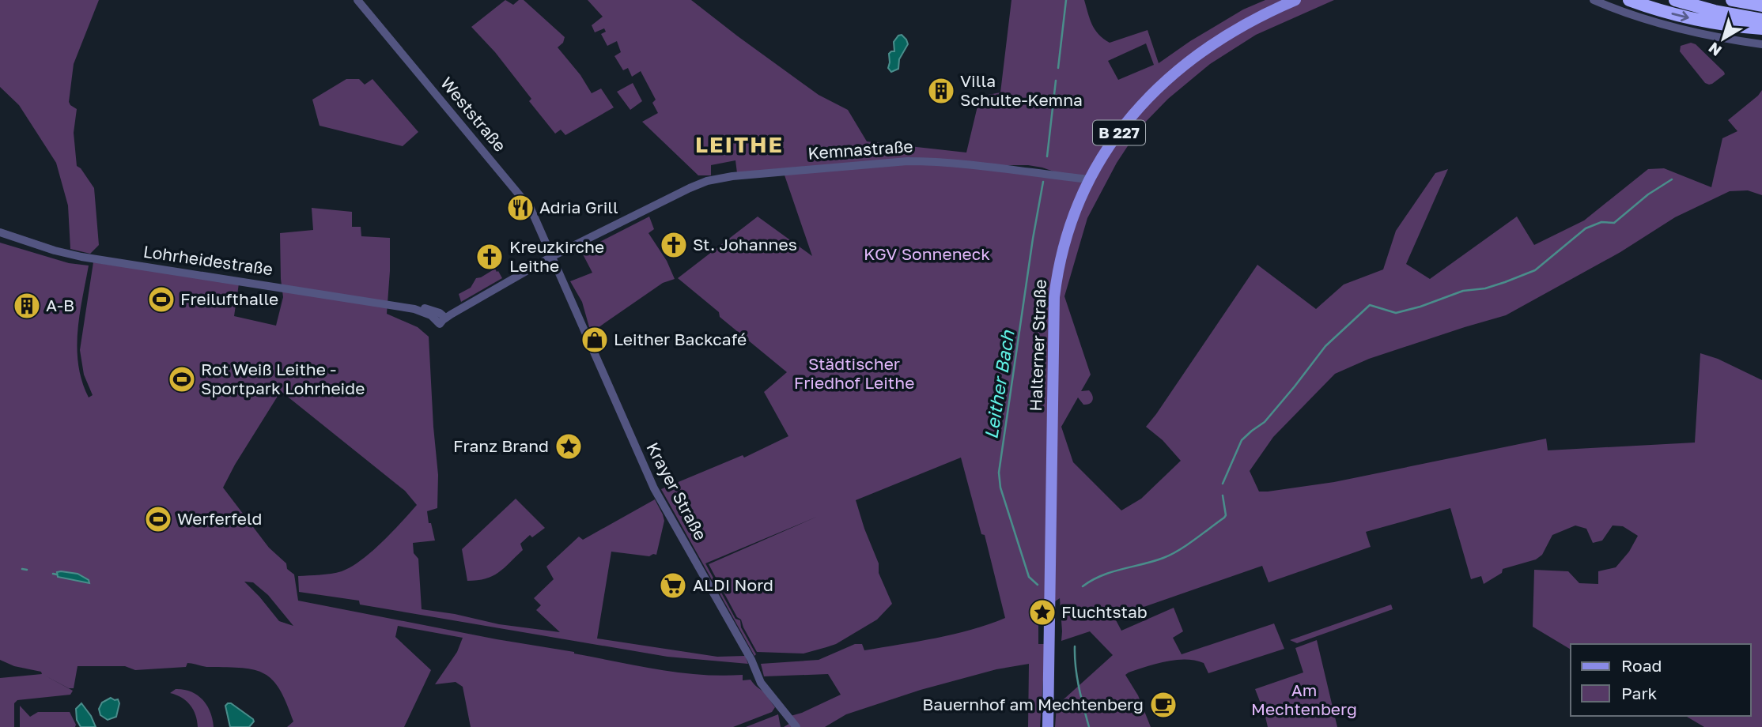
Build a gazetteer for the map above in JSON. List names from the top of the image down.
{
  "streets": {
    "main road": ["B 227", "Halterner Straße"],
    "street": [
      "Weststraße",
      "Kemnastraße",
      "Lohrheidestraße",
      "Krayer Straße"
    ]
  },
  "crossings": [
    ["Weststraße", "Kemnastraße"],
    ["Weststraße", "Krayer Straße"],
    ["Kemnastraße", "Lohrheidestraße"],
    ["Kemnastraße", "Halterner Straße"],
    ["Kemnastraße", "Krayer Straße"]
  ],
  "districts": ["LEITHE"],
  "water": ["Leither Bach"],
  "parks": ["KGV Sonneneck", "Städtischer Friedhof Leithe", "Am Mechtenberg"],
  "places": {
    "building": ["Villa Schulte-Kemna", "A-B"],
    "restaurant": ["Adria Grill"],
    "church": ["St. Johannes", "Kreuzkirche Leithe"],
    "sports": ["Freilufthalle", "Rot Weiß Leithe - Sportpark Lohrheide", "Werferfeld"],
    "shop": ["Leither Backcafé"],
    "place": ["Franz Brand", "Fluchtstab"],
    "supermarket": ["ALDI Nord"],
    "cafe": ["Bauernhof am Mechtenberg"]
  },
  "legend": ["Road", "Park"],
  "north": "bottom left"
}
